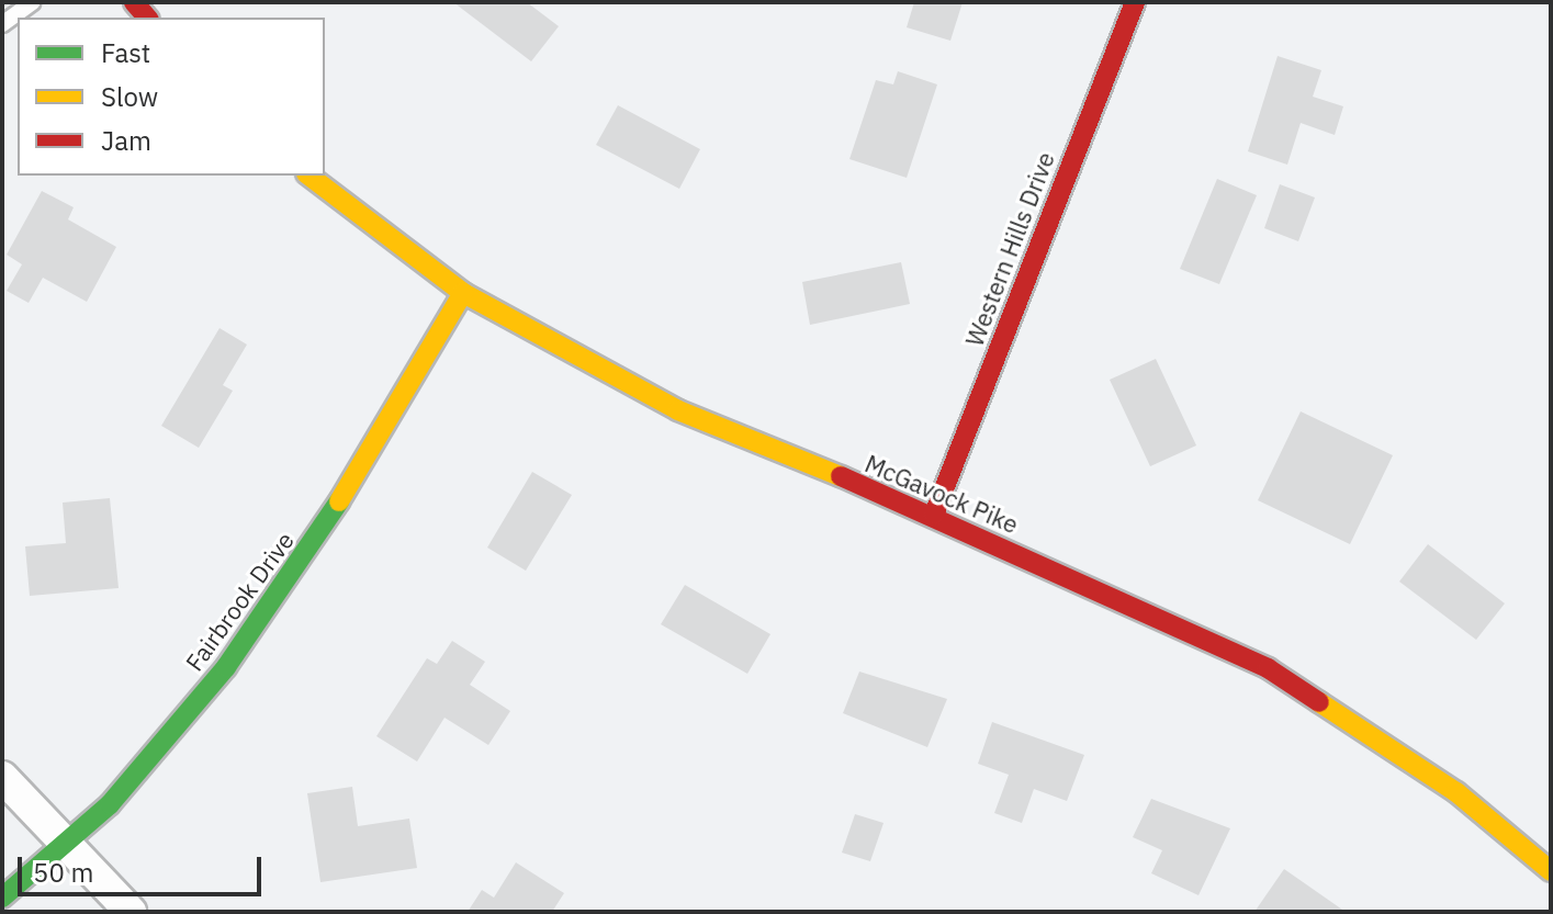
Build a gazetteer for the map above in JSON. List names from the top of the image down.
{
  "streets": {
    "main road": ["Western Hills Drive", "McGavock Pike", "Fairbrook Drive"]
  },
  "crossings": [
    ["Western Hills Drive", "McGavock Pike"],
    ["McGavock Pike", "Fairbrook Drive"]
  ],
  "legend": ["Fast", "Slow", "Jam"],
  "scale_bar": "50 m"
}
